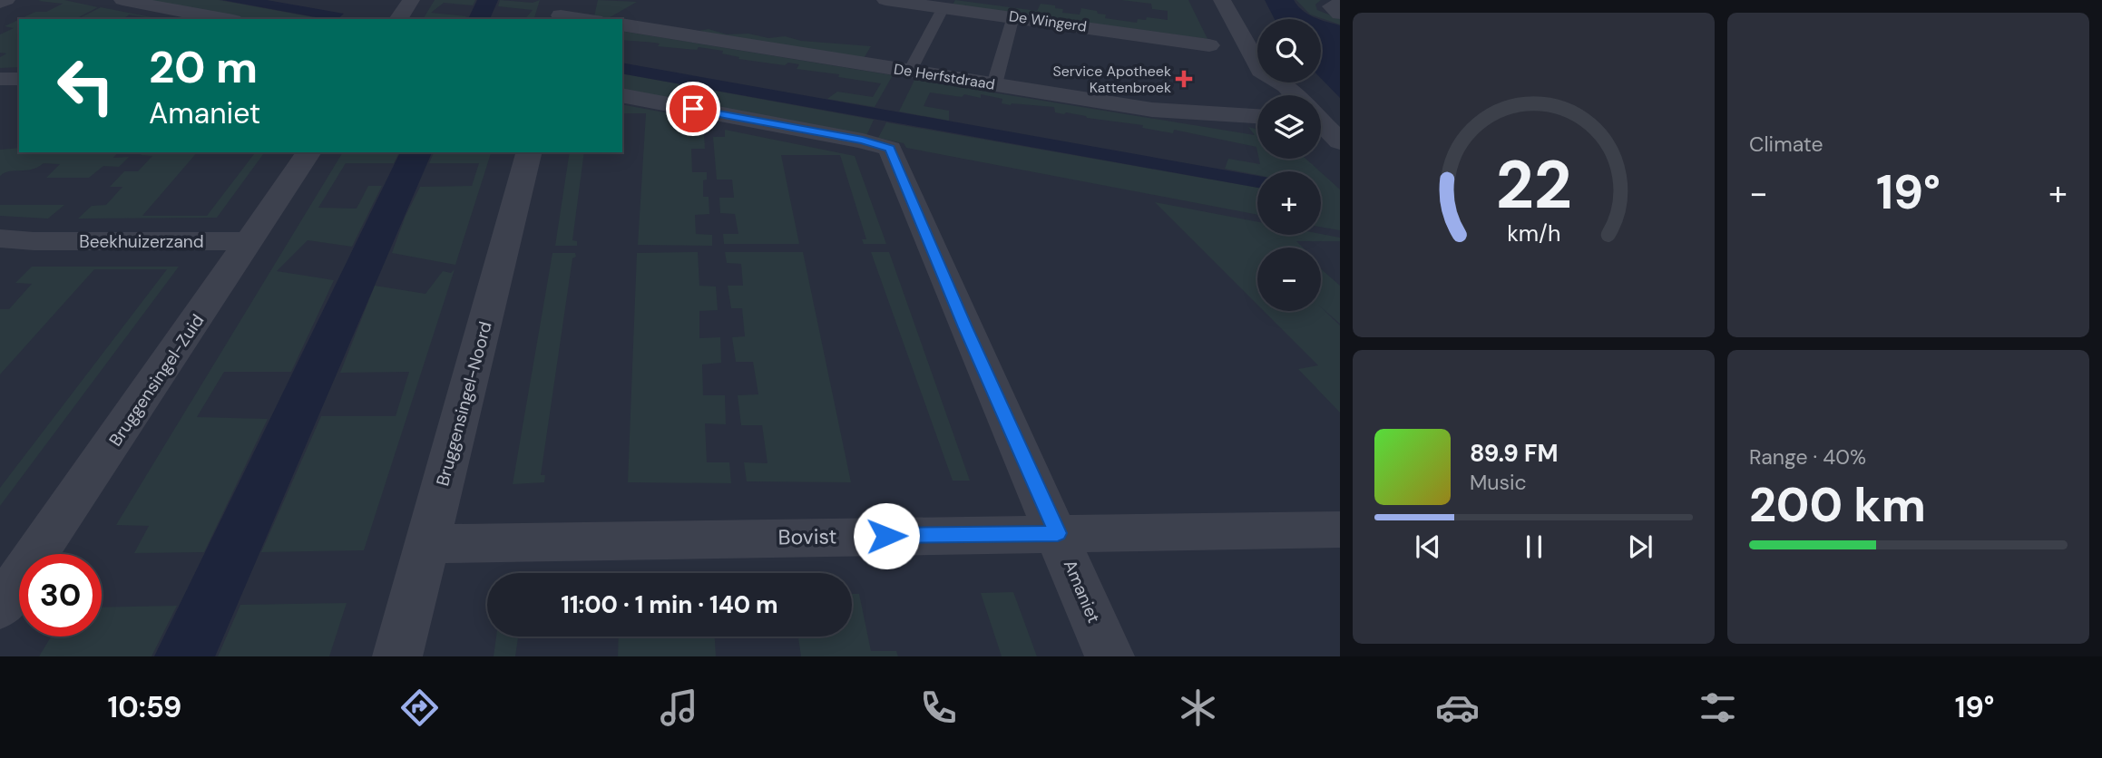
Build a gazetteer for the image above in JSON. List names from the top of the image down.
{
  "streets": {
    "street": [
      "De Wingerd",
      "De Herfstdraad",
      "Beekhuizerzand",
      "Bruggensingel-Zuid",
      "Bruggensingel-Noord",
      "Bovist",
      "Amaniet"
    ]
  },
  "crossings": [
    ["Beekhuizerzand", "Bruggensingel-Zuid"],
    ["Bruggensingel-Noord", "Bovist"],
    ["Bovist", "Amaniet"]
  ],
  "places": {
    "health": ["Service Apotheek Kattenbroek"]
  },
  "page": {
    "tile": [
      "Climate",
      ["Range · 40%", "200 km"]
    ],
    "map_buttons": ["+", "−"],
    "turn": ["20 m", "Amaniet"],
    "heat": ["−", "19°", "+"],
    "song": ["89.9 FM", "Music"],
    "limit": "30",
    "trip": "11:00 · 1 min · 140 m",
    "tabs": ["10:59", "19°"],
    "gauge": ["22", "km/h"]
  }
}
